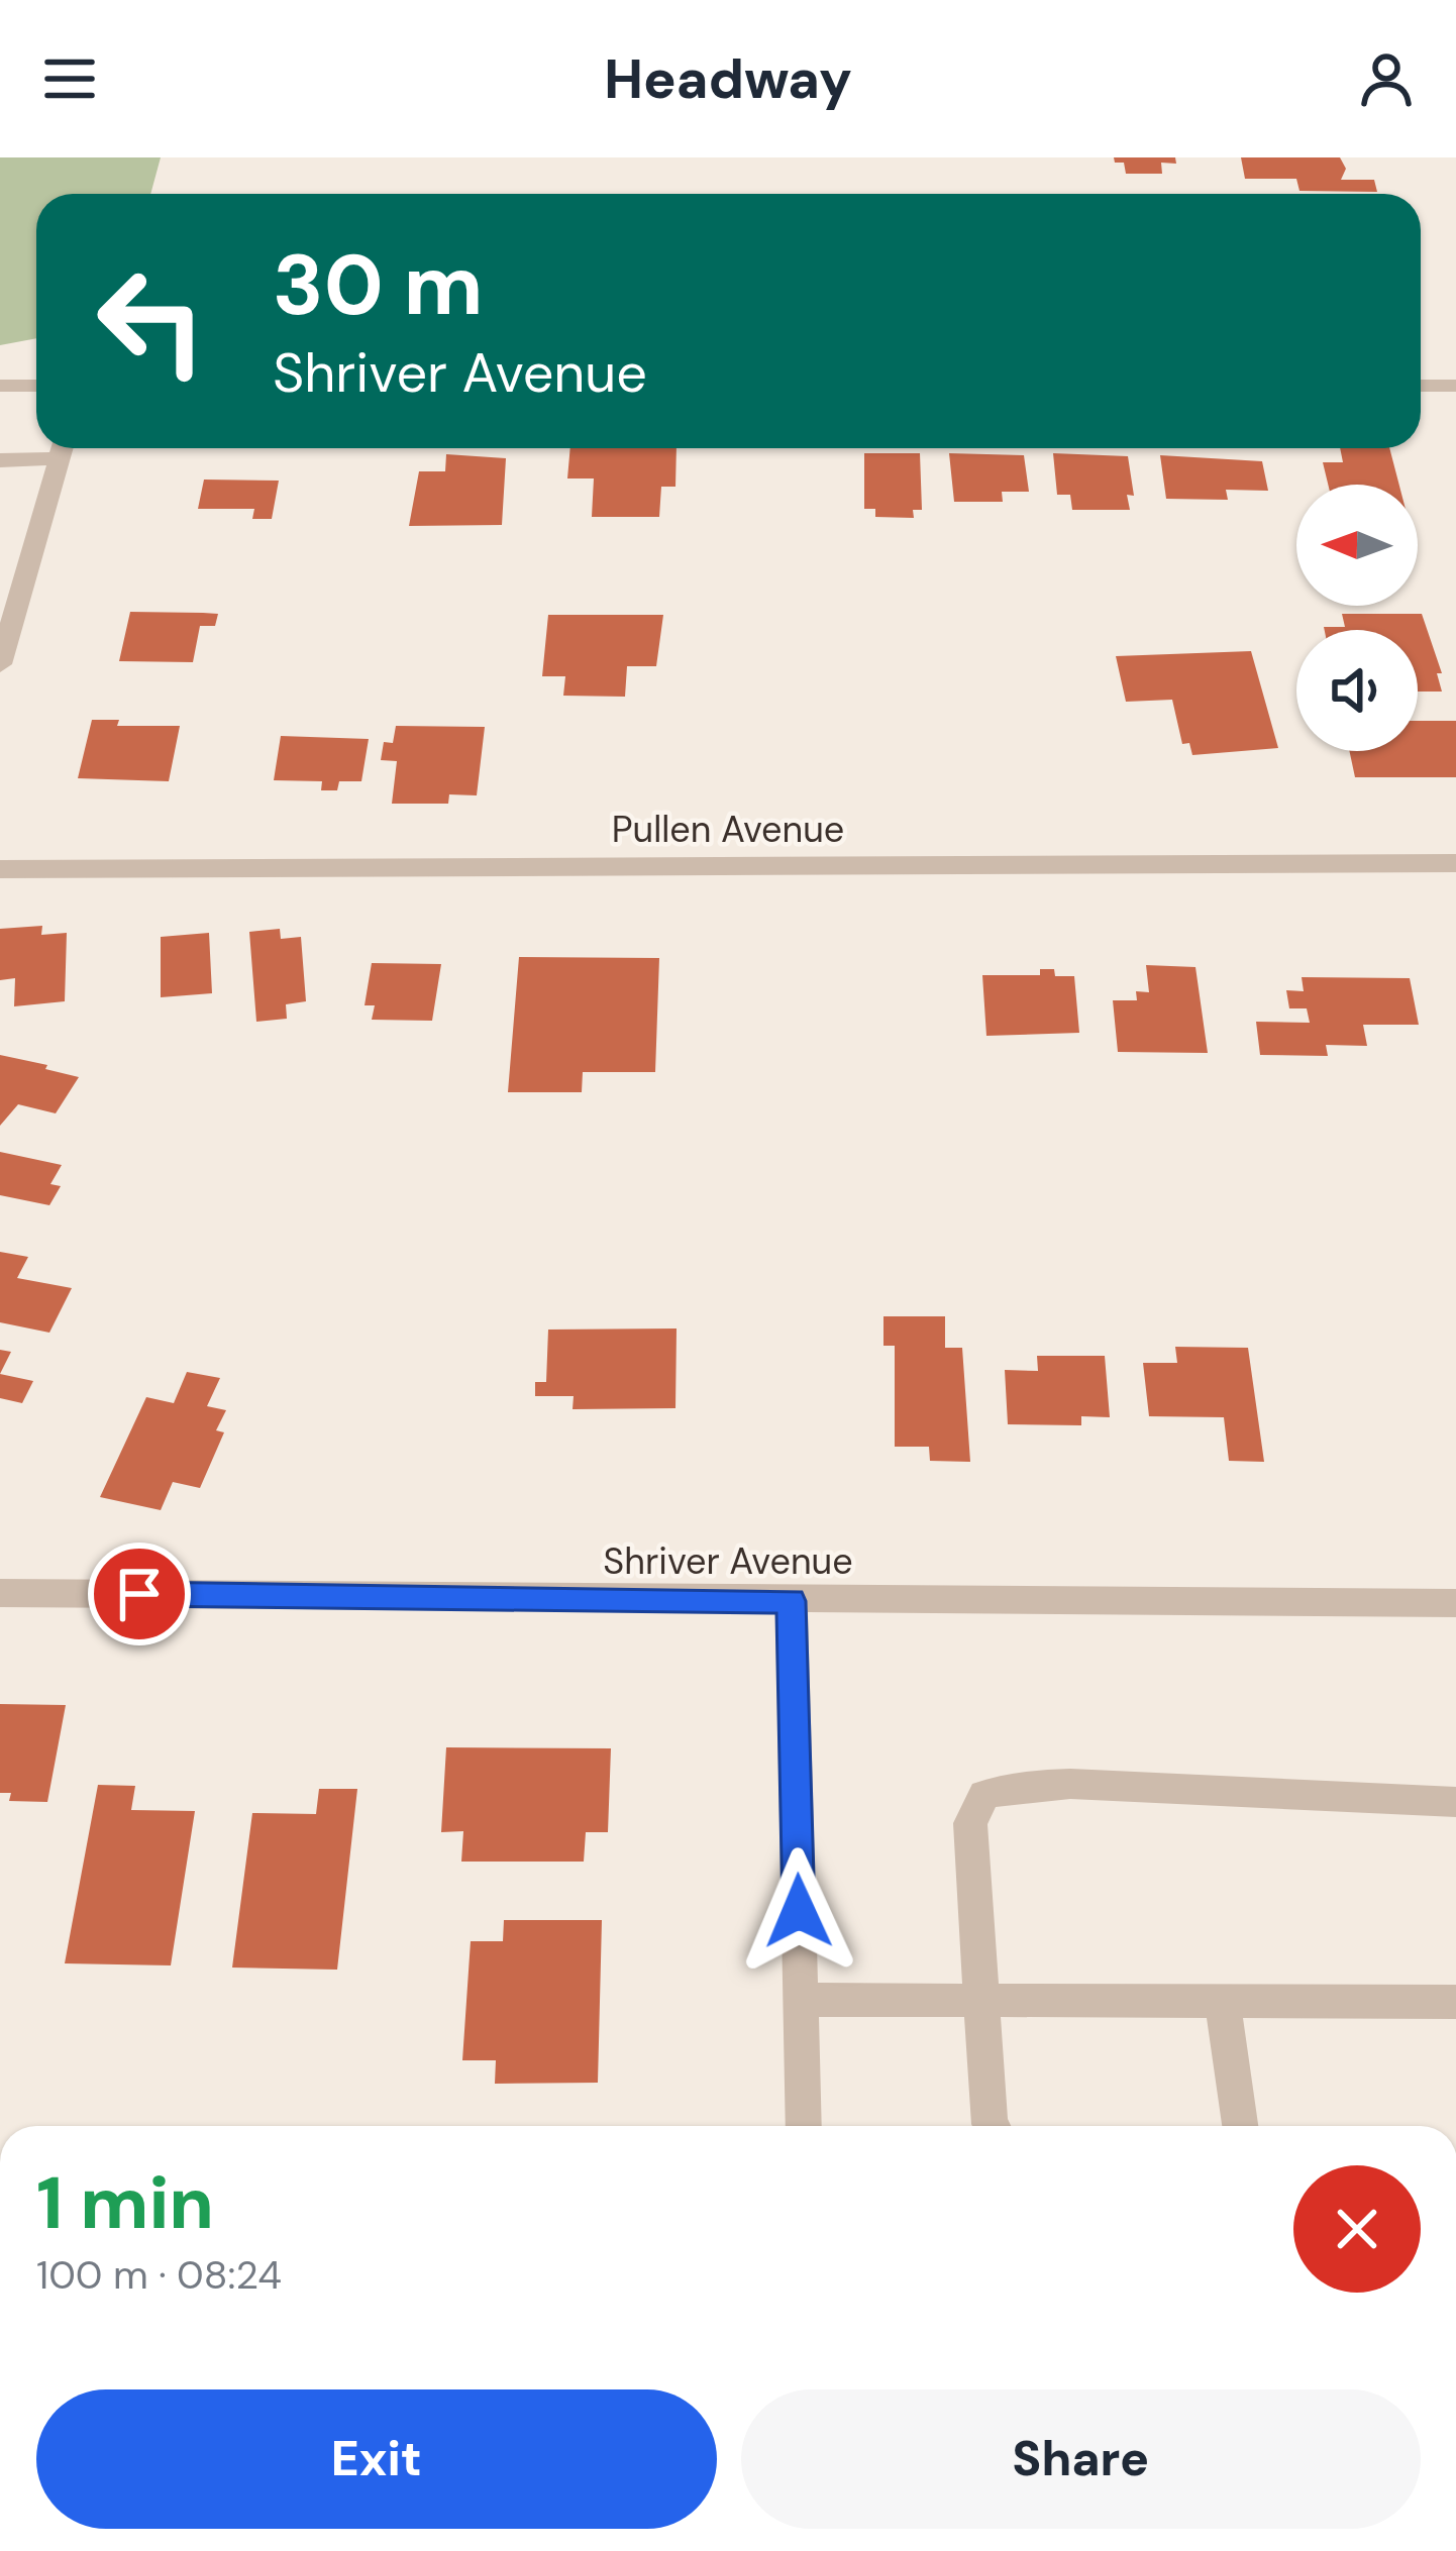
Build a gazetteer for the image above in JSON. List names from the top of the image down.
{
  "streets": {
    "street": ["Pullen Avenue", "Shriver Avenue"]
  },
  "north": "left",
  "page": {
    "header": "Headway",
    "turn": ["30 m", "Shriver Avenue"],
    "heading": ["1 min", "100 m · 08:24"],
    "buttons": ["Exit", "Share"]
  }
}
